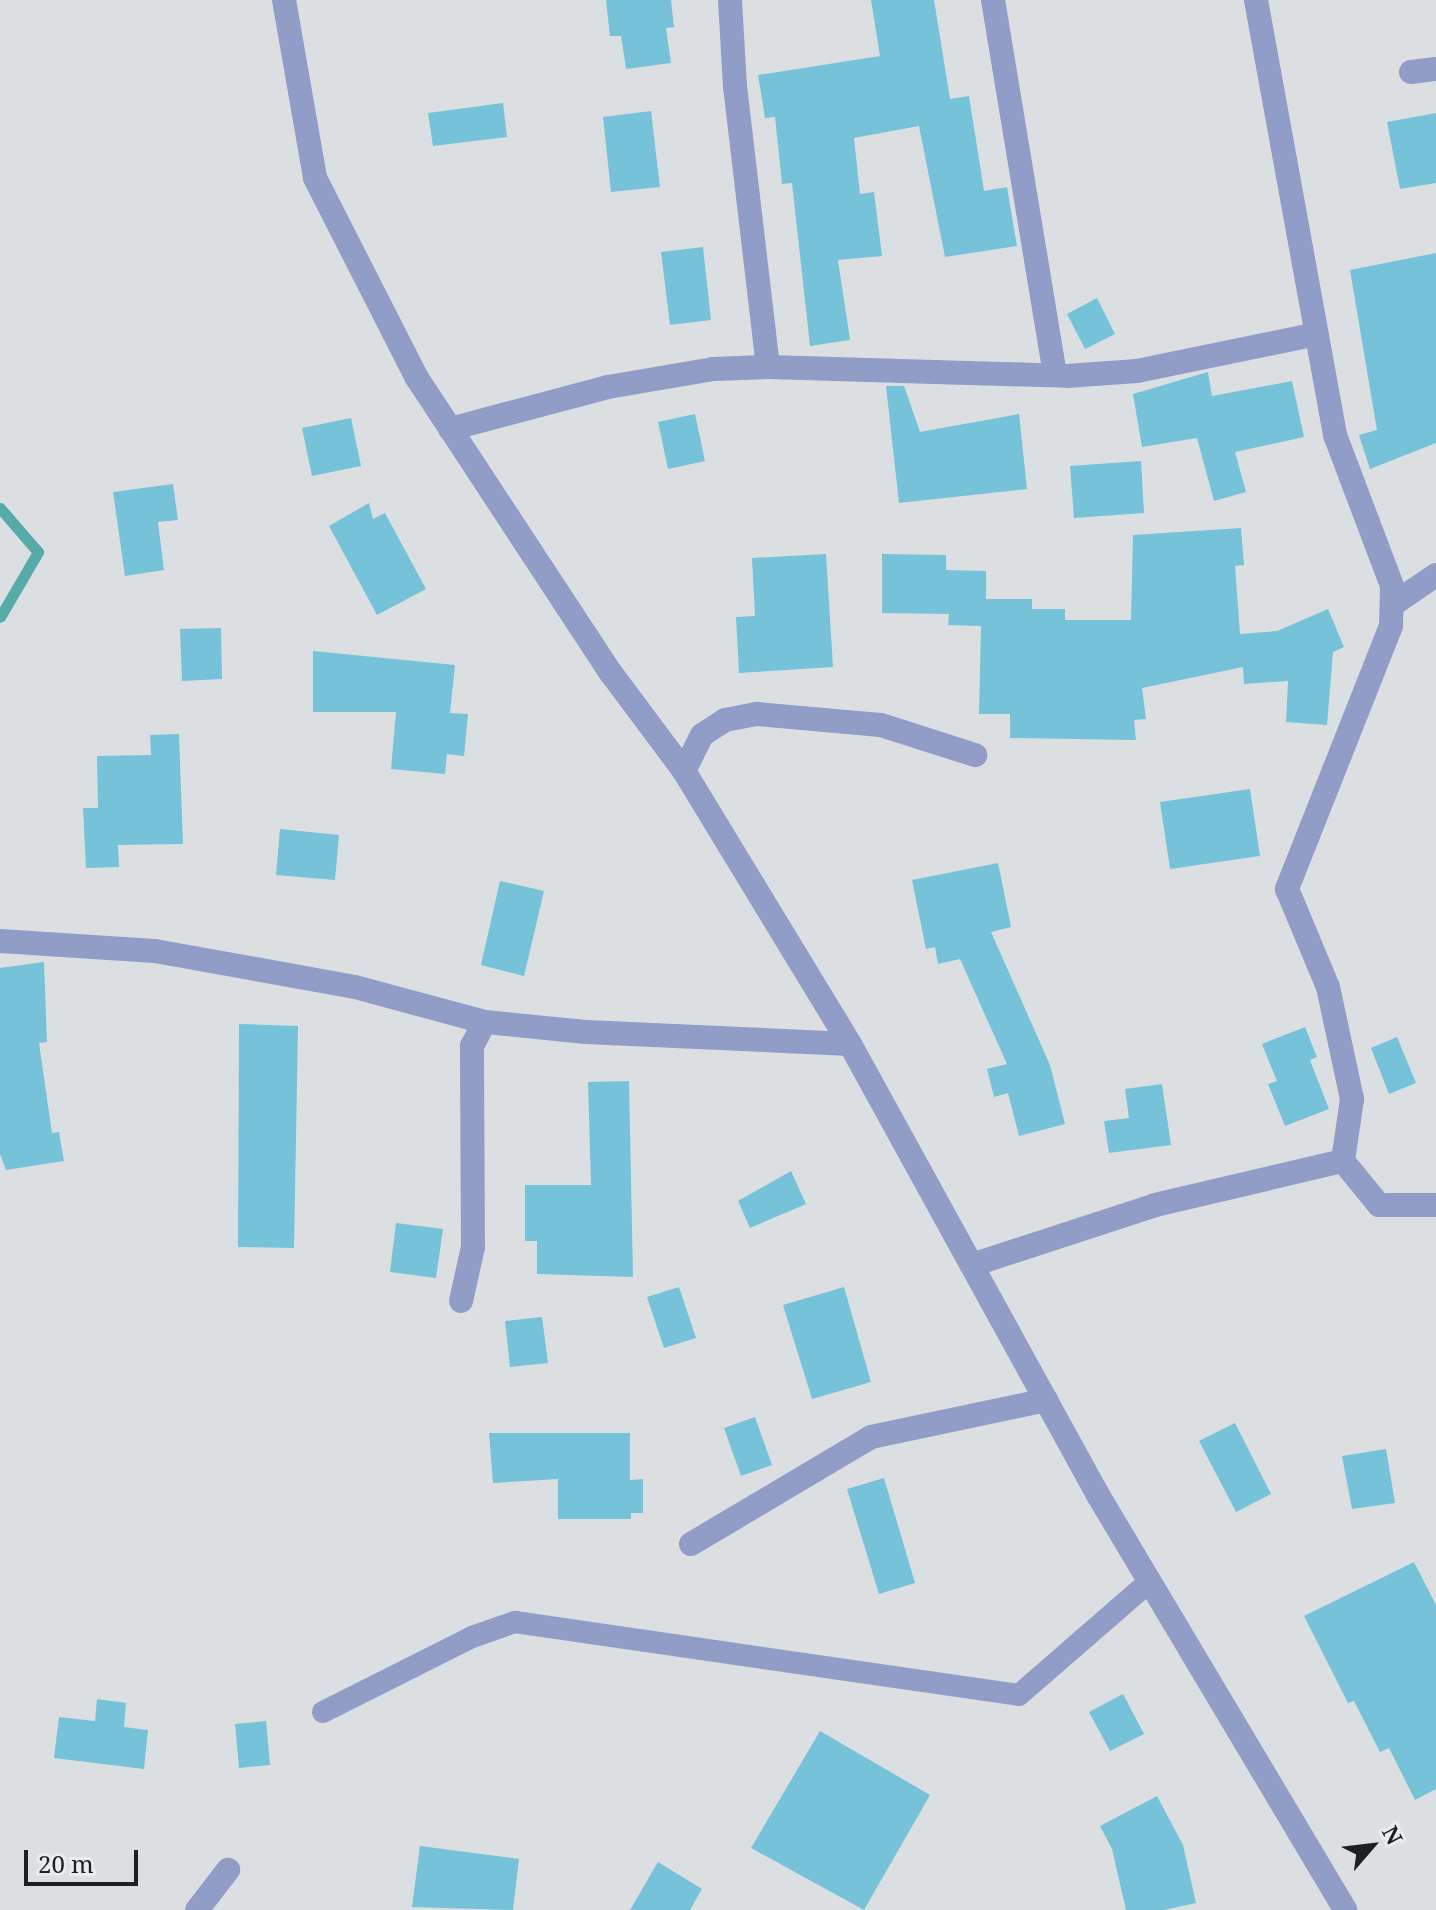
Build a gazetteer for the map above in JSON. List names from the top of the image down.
{
  "scale_bar": "20 m",
  "north": "top right"
}
